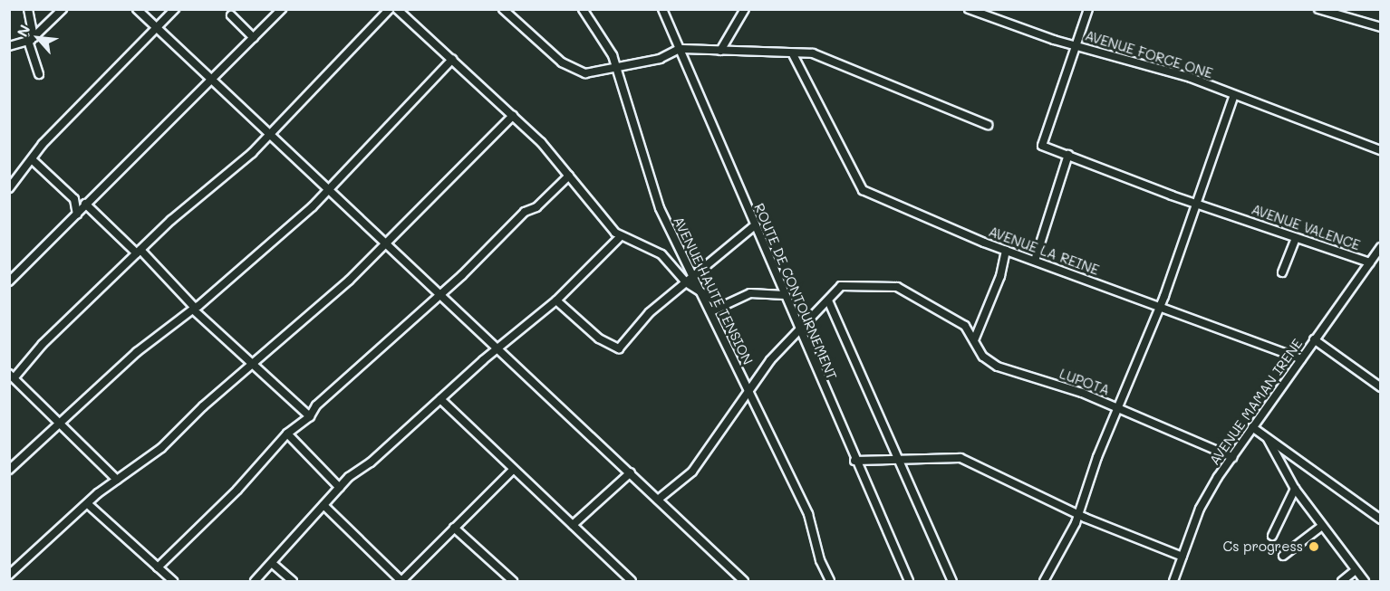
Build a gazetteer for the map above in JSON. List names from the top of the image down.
{
  "streets": {
    "street": [
      "AVENUE FORCE ONE",
      "AVENUE VALENCE",
      "AVENUE LA REINE",
      "AVENUE HAUTE TENSION",
      "ROUTE DE CONTOURNEMENT",
      "LUPOTA",
      "AVENUE MAMAN IRENE"
    ]
  },
  "crossings": [
    ["AVENUE FORCE ONE", "AVENUE VALENCE"],
    ["AVENUE VALENCE", "AVENUE MAMAN IRENE"],
    ["AVENUE LA REINE", "AVENUE MAMAN IRENE"],
    ["AVENUE HAUTE TENSION", "LUPOTA"],
    ["ROUTE DE CONTOURNEMENT", "LUPOTA"],
    ["LUPOTA", "AVENUE MAMAN IRENE"]
  ],
  "places": ["Cs progress"],
  "north": "top left"
}
